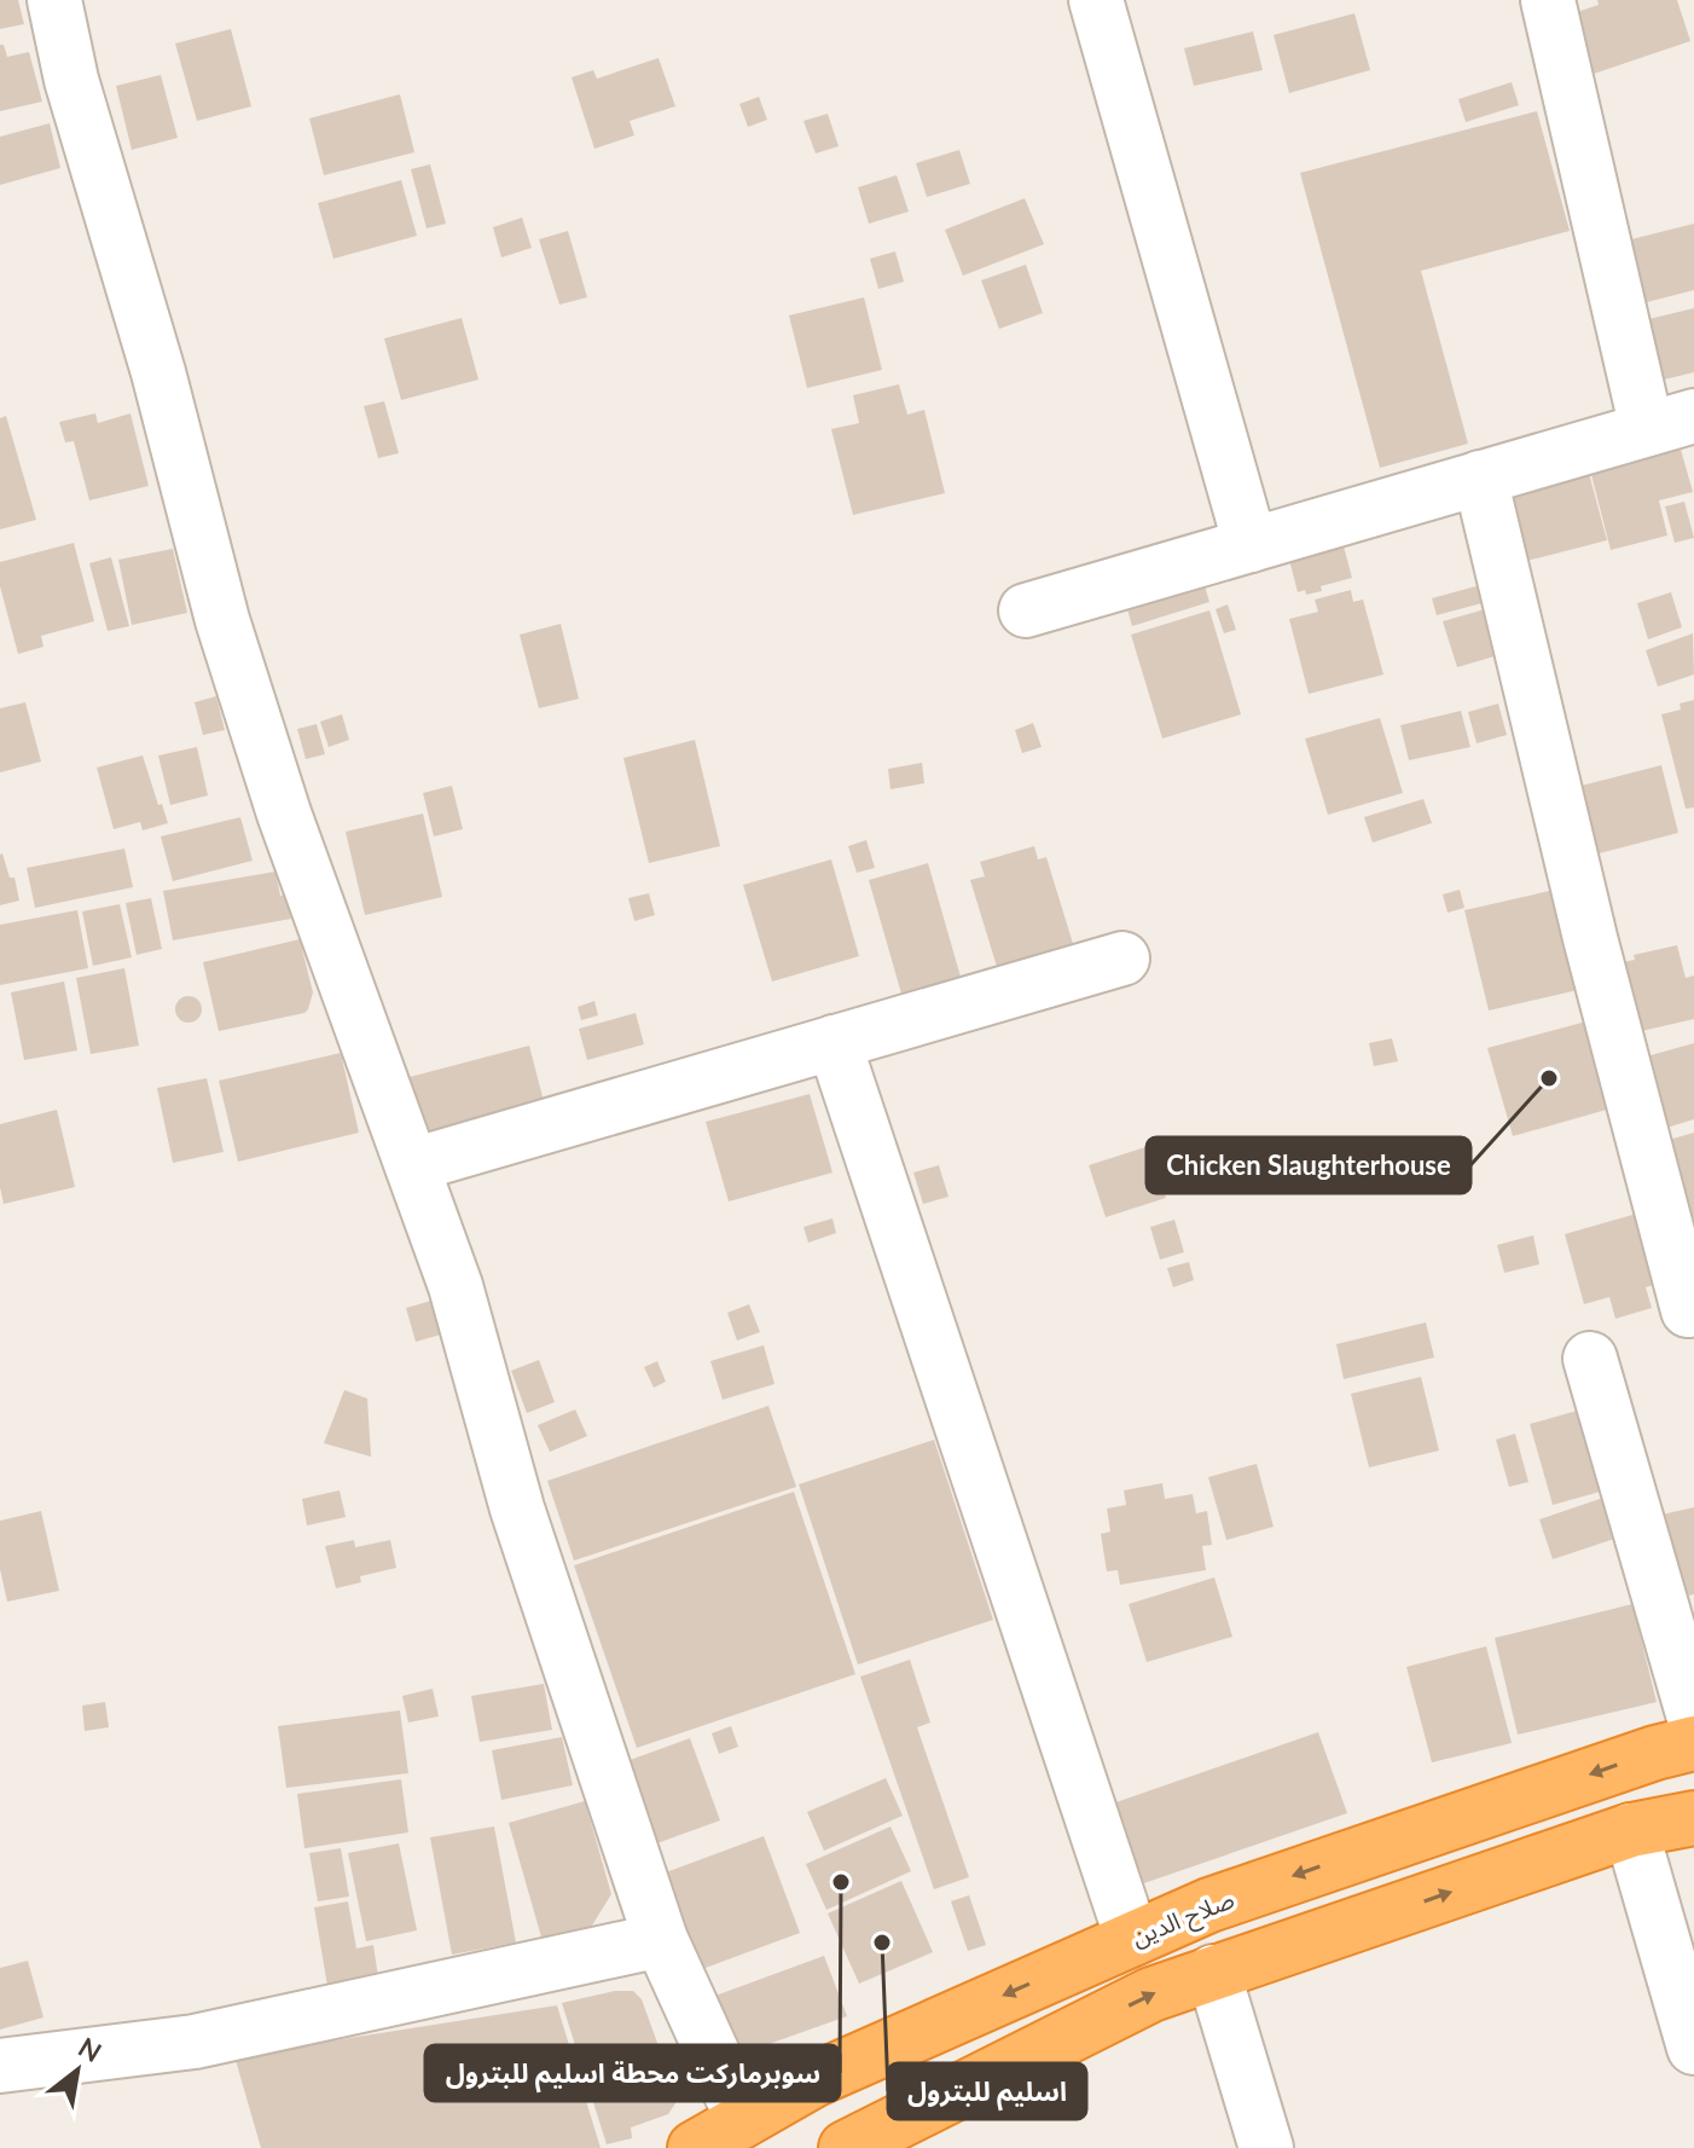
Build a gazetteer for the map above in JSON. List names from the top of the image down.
{
  "streets": {
    "highway": ["صلاح الدين"]
  },
  "places": ["Chicken Slaughterhouse", "سوبرماركت محطة اسليم للبترول", "اسليم للبترول"],
  "north": "top right"
}
